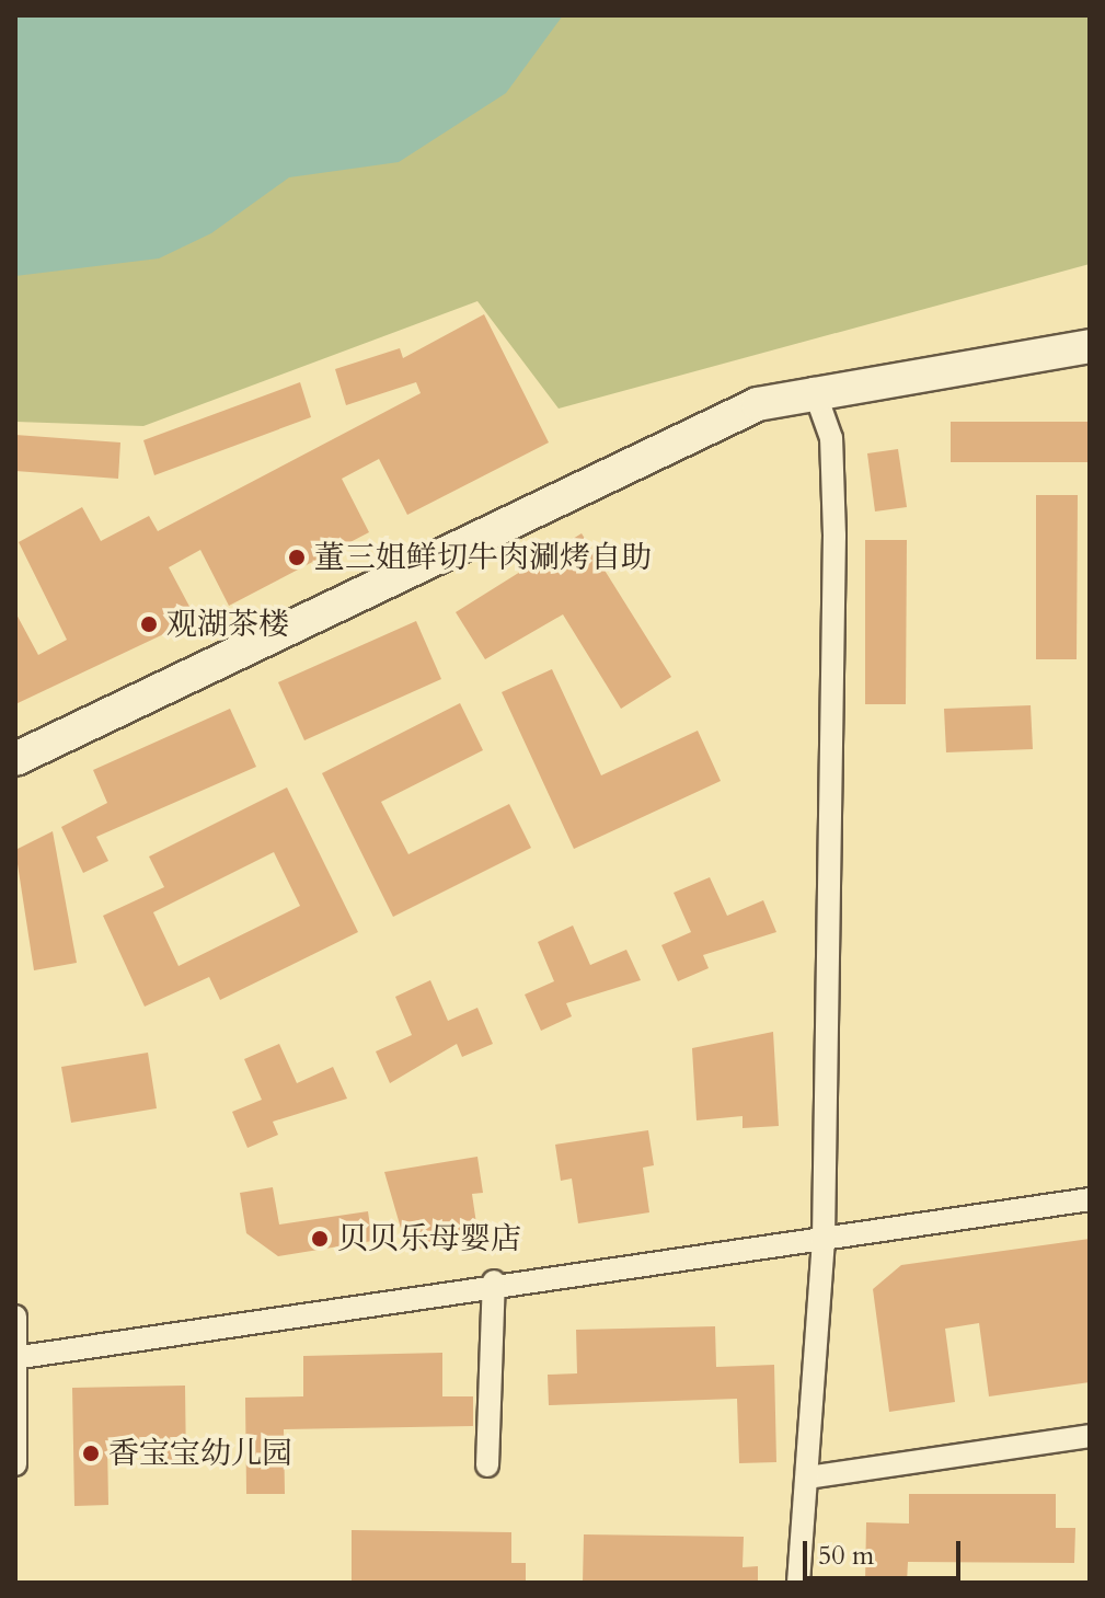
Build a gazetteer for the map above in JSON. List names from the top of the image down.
{
  "places": [
    "董三姐鲜切牛肉涮烤自助",
    "观湖茶楼",
    "贝贝乐母婴店",
    "香宝宝幼儿园"
  ],
  "scale_bar": "50 m"
}
